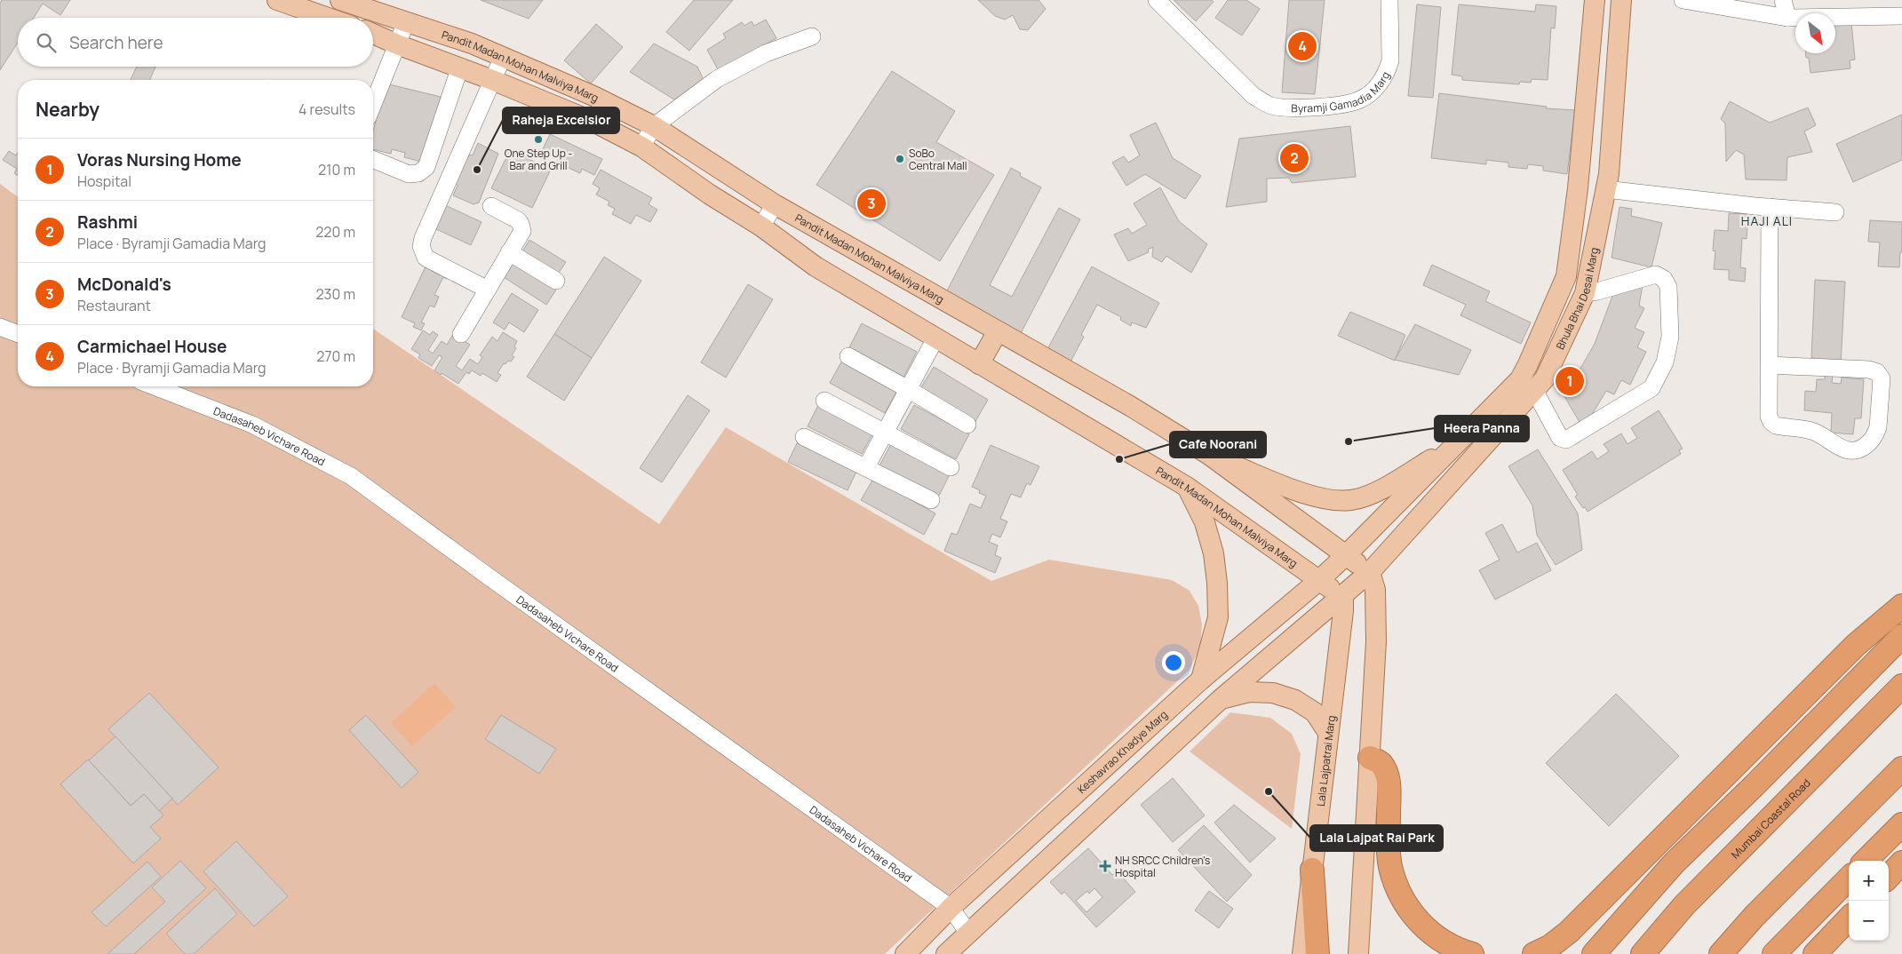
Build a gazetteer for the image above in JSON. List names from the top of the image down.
{
  "streets": {
    "highway": ["Mumbai Coastal Road"],
    "main road": [
      "Pandit Madan Mohan Malviya Marg",
      "Bhula Bhai Desai Marg",
      "Keshavrao Khadye Marg",
      "Lala Lajpatrai Marg"
    ],
    "street": ["Byramji Gamadia Marg", "Dadasaheb Vichare Road"]
  },
  "crossings": [
    ["Pandit Madan Mohan Malviya Marg", "Bhula Bhai Desai Marg"],
    ["Pandit Madan Mohan Malviya Marg", "Keshavrao Khadye Marg"],
    ["Bhula Bhai Desai Marg", "Keshavrao Khadye Marg"],
    ["Bhula Bhai Desai Marg", "Lala Lajpatrai Marg"],
    ["Dadasaheb Vichare Road", "Keshavrao Khadye Marg"]
  ],
  "districts": ["HAJI ALI"],
  "places": {
    "other": [
      "One Step Up - Bar and Grill",
      "SoBo Central Mall",
      "Raheja Excelsior",
      "Heera Panna",
      "Cafe Noorani",
      "Lala Lajpat Rai Park"
    ],
    "health": ["NH SRCC Children's Hospital"]
  },
  "north": "bottom right",
  "page": {
    "search": "Search here",
    "pins": [
      "4",
      "2",
      "3",
      "1"
    ],
    "heading": ["Nearby", "4 results"],
    "list": [
      {
        "mark": "1",
        "name": "Voras Nursing Home",
        "note": "Hospital",
        "value": "210 m"
      },
      {
        "mark": "2",
        "name": "Rashmi",
        "note": "Place · Byramji Gamadia Marg",
        "value": "220 m"
      },
      {
        "mark": "3",
        "name": "McDonald's",
        "note": "Restaurant",
        "value": "230 m"
      },
      {
        "mark": "4",
        "name": "Carmichael House",
        "note": "Place · Byramji Gamadia Marg",
        "value": "270 m"
      }
    ],
    "map_buttons": ["+", "−"]
  }
}
